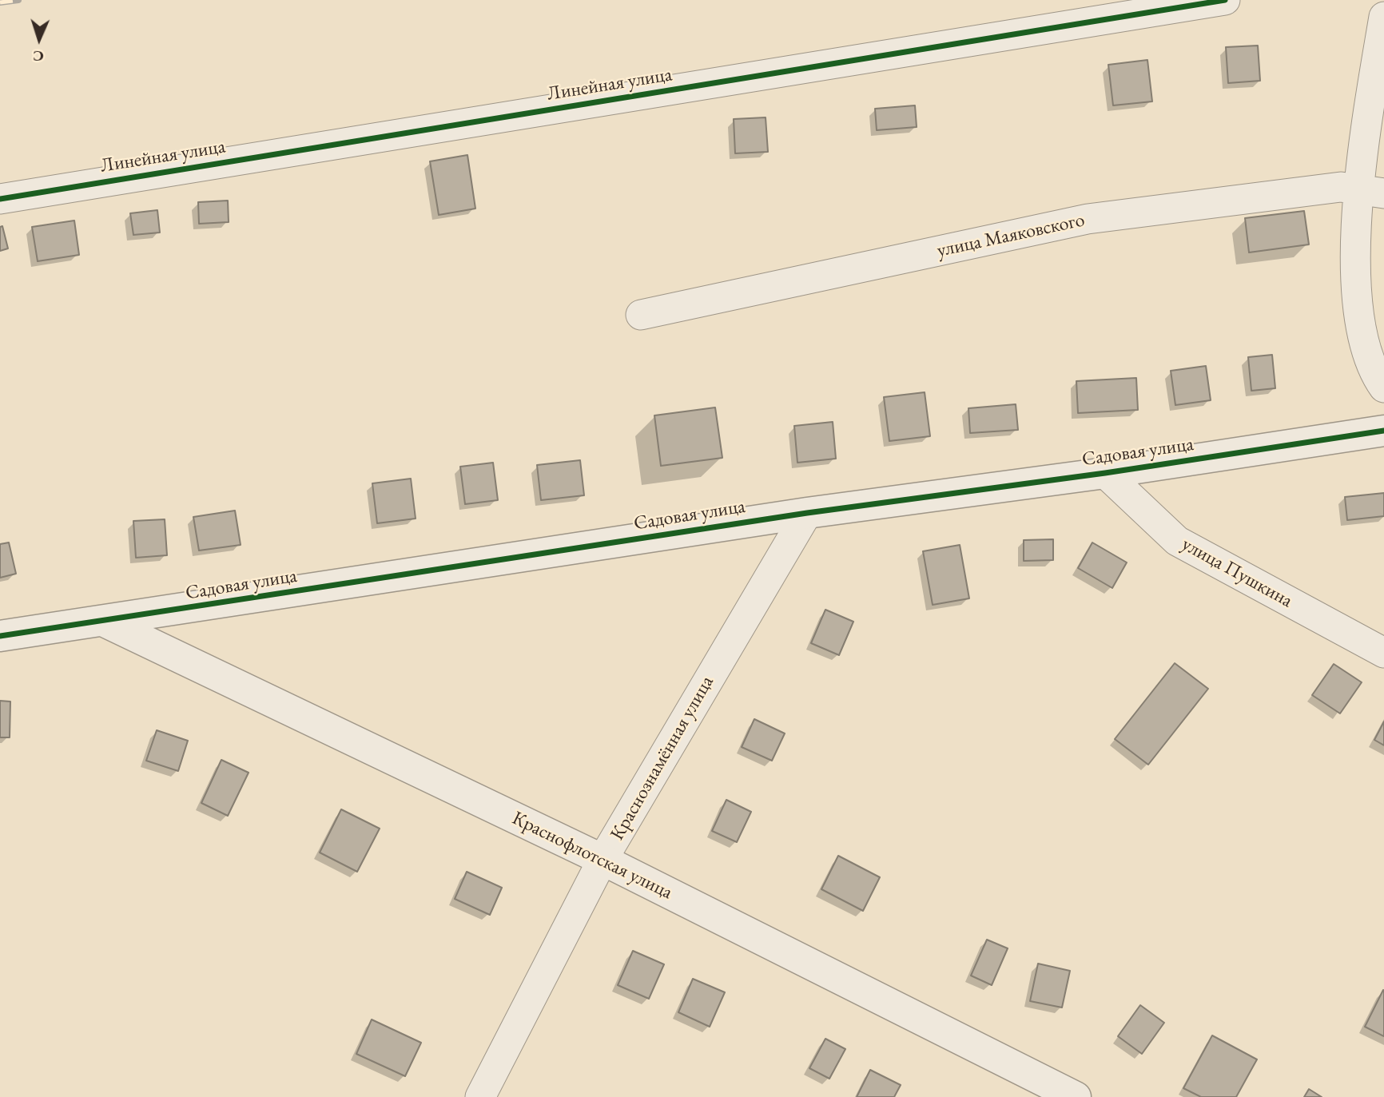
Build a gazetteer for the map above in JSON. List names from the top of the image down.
{
  "streets": {
    "street": [
      "Линейная улица",
      "улица Маяковского",
      "Садовая улица",
      "улица Пушкина",
      "Краснознамённая улица",
      "Краснофлотская улица"
    ]
  },
  "crossings": [
    ["Садовая улица", "улица Пушкина"],
    ["Садовая улица", "Краснознамённая улица"],
    ["Садовая улица", "Краснофлотская улица"],
    ["Краснознамённая улица", "Краснофлотская улица"]
  ],
  "north": "bottom"
}
